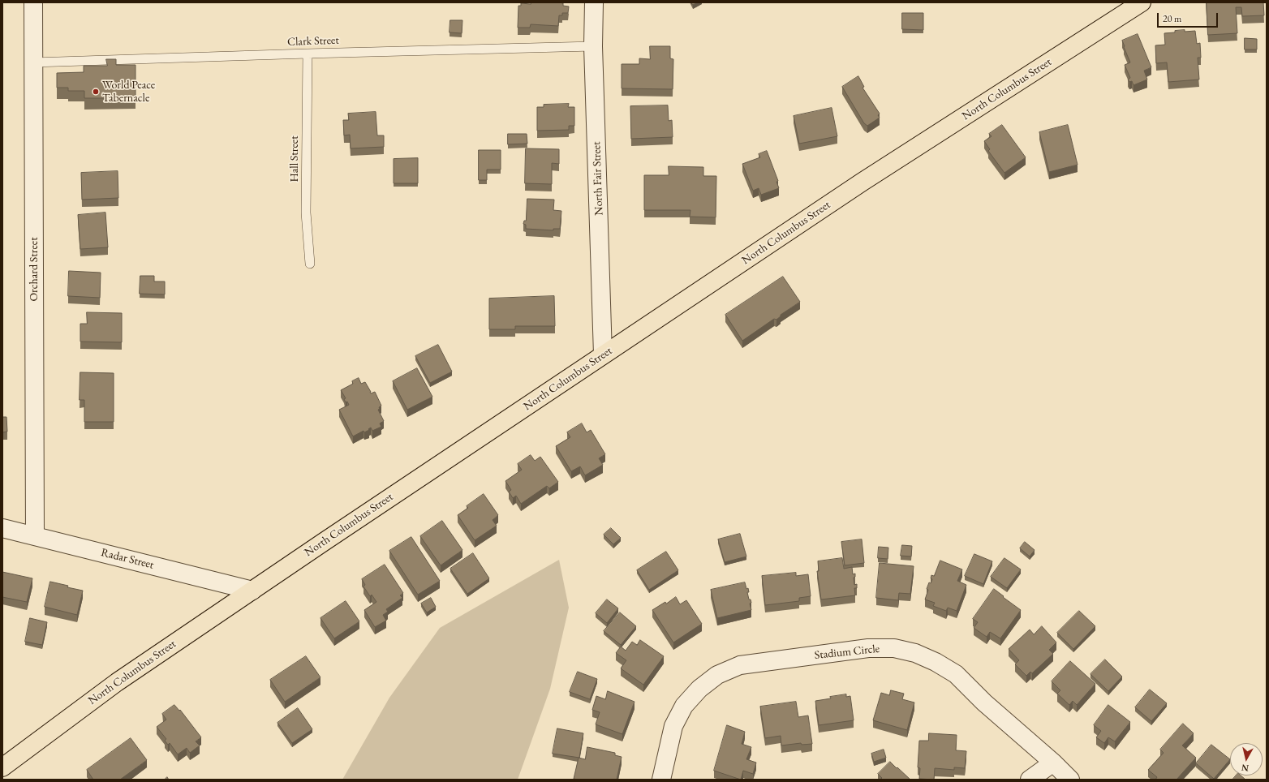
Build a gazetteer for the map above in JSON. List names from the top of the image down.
{
  "streets": {
    "main road": ["North Columbus Street"],
    "street": [
      "North Fair Street",
      "Orchard Street",
      "Radar Street",
      "Stadium Circle"
    ],
    "lane": ["Clark Street", "Hall Street"]
  },
  "crossings": [
    ["Clark Street", "Hall Street"],
    ["Clark Street", "North Fair Street"],
    ["Clark Street", "Orchard Street"],
    ["North Columbus Street", "North Fair Street"],
    ["North Columbus Street", "Radar Street"],
    ["Orchard Street", "Radar Street"]
  ],
  "places": ["World Peace Tabernacle"],
  "scale_bar": "20 m",
  "north": "bottom"
}
